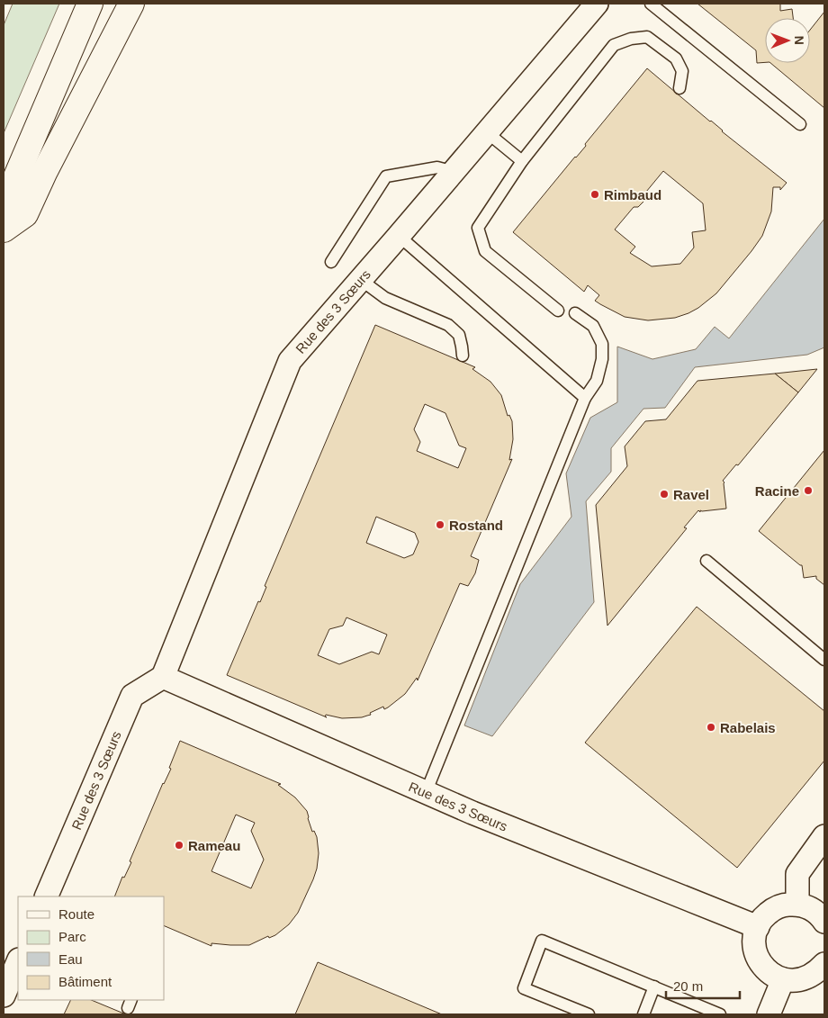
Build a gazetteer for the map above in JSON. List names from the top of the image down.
{
  "streets": {
    "street": ["Rue des 3 Sœurs"]
  },
  "places": [
    "Rimbaud",
    "Racine",
    "Ravel",
    "Rostand",
    "Rabelais",
    "Rameau"
  ],
  "legend": [
    "Route",
    "Parc",
    "Eau",
    "Bâtiment"
  ],
  "scale_bar": "20 m",
  "north": "right"
}
